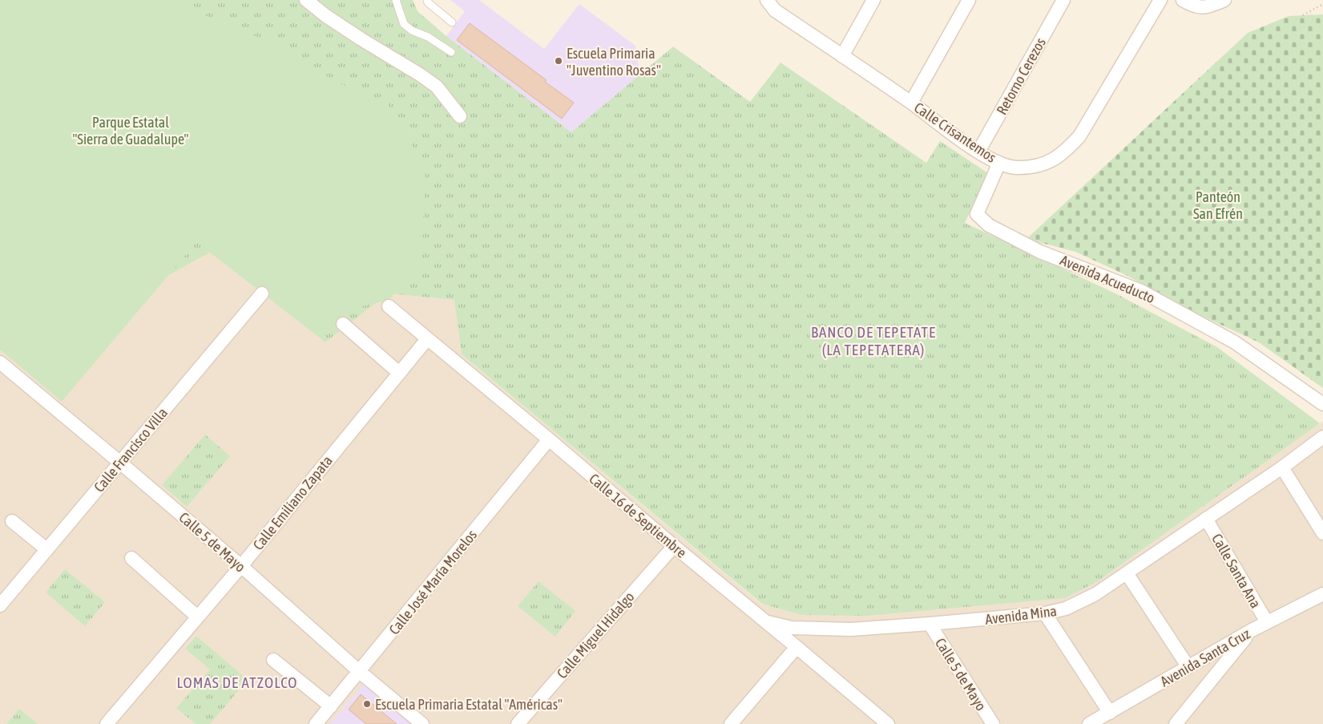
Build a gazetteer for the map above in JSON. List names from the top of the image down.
{
  "streets": {
    "street": [
      "Retorno Cerezos",
      "Calle Crisantemos",
      "Avenida Acueducto",
      "Calle Francisco Villa",
      "Calle Emiliano Zapata",
      "Calle 16 de Septiembre",
      "Calle 5 de Mayo",
      "Calle Santa Ana",
      "Calle José María Morelos",
      "Avenida Mina",
      "Calle Miguel Hidalgo",
      "Avenida Santa Cruz"
    ]
  },
  "crossings": [
    ["Retorno Cerezos", "Calle Crisantemos"],
    ["Calle Crisantemos", "Avenida Acueducto"],
    ["Calle Francisco Villa", "Calle 5 de Mayo"],
    ["Calle Emiliano Zapata", "Calle 16 de Septiembre"],
    ["Calle Emiliano Zapata", "Calle 5 de Mayo"],
    ["Calle 16 de Septiembre", "Calle José María Morelos"],
    ["Calle 16 de Septiembre", "Avenida Mina"],
    ["Calle 16 de Septiembre", "Calle Miguel Hidalgo"],
    ["Calle 5 de Mayo", "Calle José María Morelos"],
    ["Calle 5 de Mayo", "Avenida Mina"],
    ["Calle Santa Ana", "Avenida Mina"],
    ["Calle Santa Ana", "Avenida Santa Cruz"]
  ],
  "districts": ["BANCO DE TEPETATE (LA TEPETATERA)", "LOMAS DE ATZOLCO"],
  "parks": ["Parque Estatal \"Sierra de Guadalupe\"", "Panteón San Efrén"],
  "places": ["Escuela Primaria \"Juventino Rosas\"", "Escuela Primaria Estatal \"Américas\""]
}
